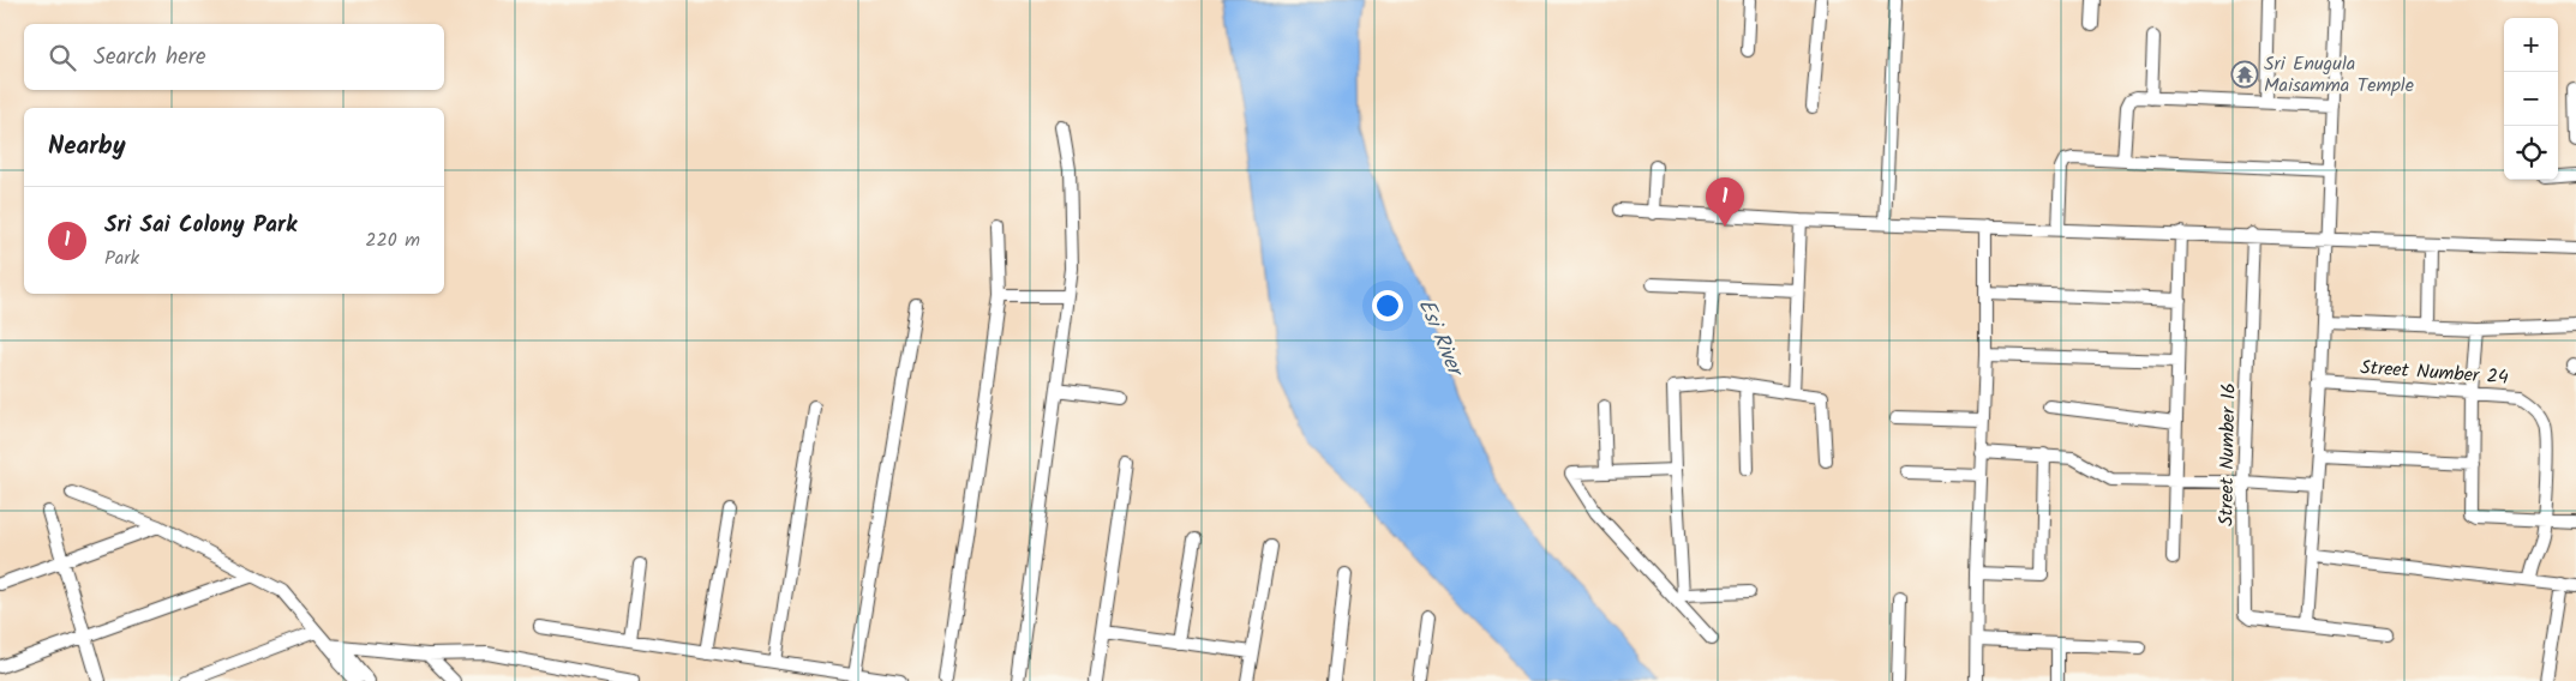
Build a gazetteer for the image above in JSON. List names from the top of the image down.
{
  "streets": {
    "street": ["Street Number 24", "Street Number 16"]
  },
  "water": ["Esi River"],
  "places": {
    "temple": ["Sri Enugula Maisamma Temple"]
  },
  "page": {
    "map_buttons": ["+", "−"],
    "search": "Search here",
    "heading": "Nearby",
    "pins": "1",
    "list": [
      {
        "mark": "1",
        "name": "Sri Sai Colony Park",
        "note": "Park",
        "value": "220 m"
      }
    ]
  }
}
